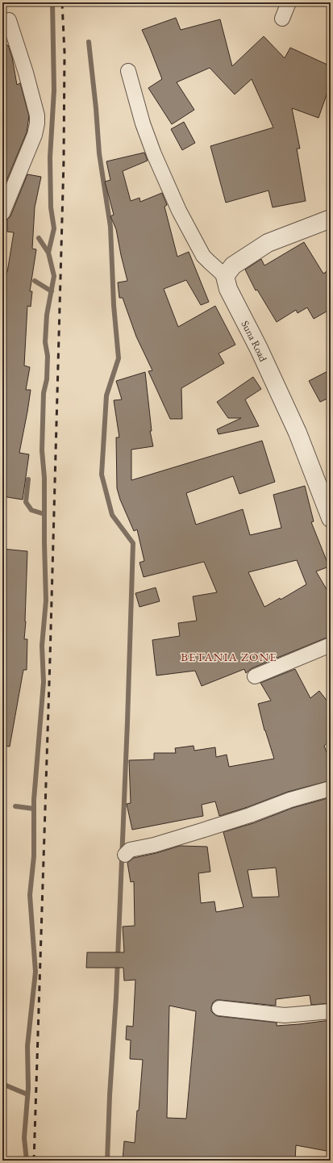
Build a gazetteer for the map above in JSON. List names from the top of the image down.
{
  "streets": {
    "street": ["Suna Road"]
  },
  "districts": ["BETANIA ZONE"]
}
